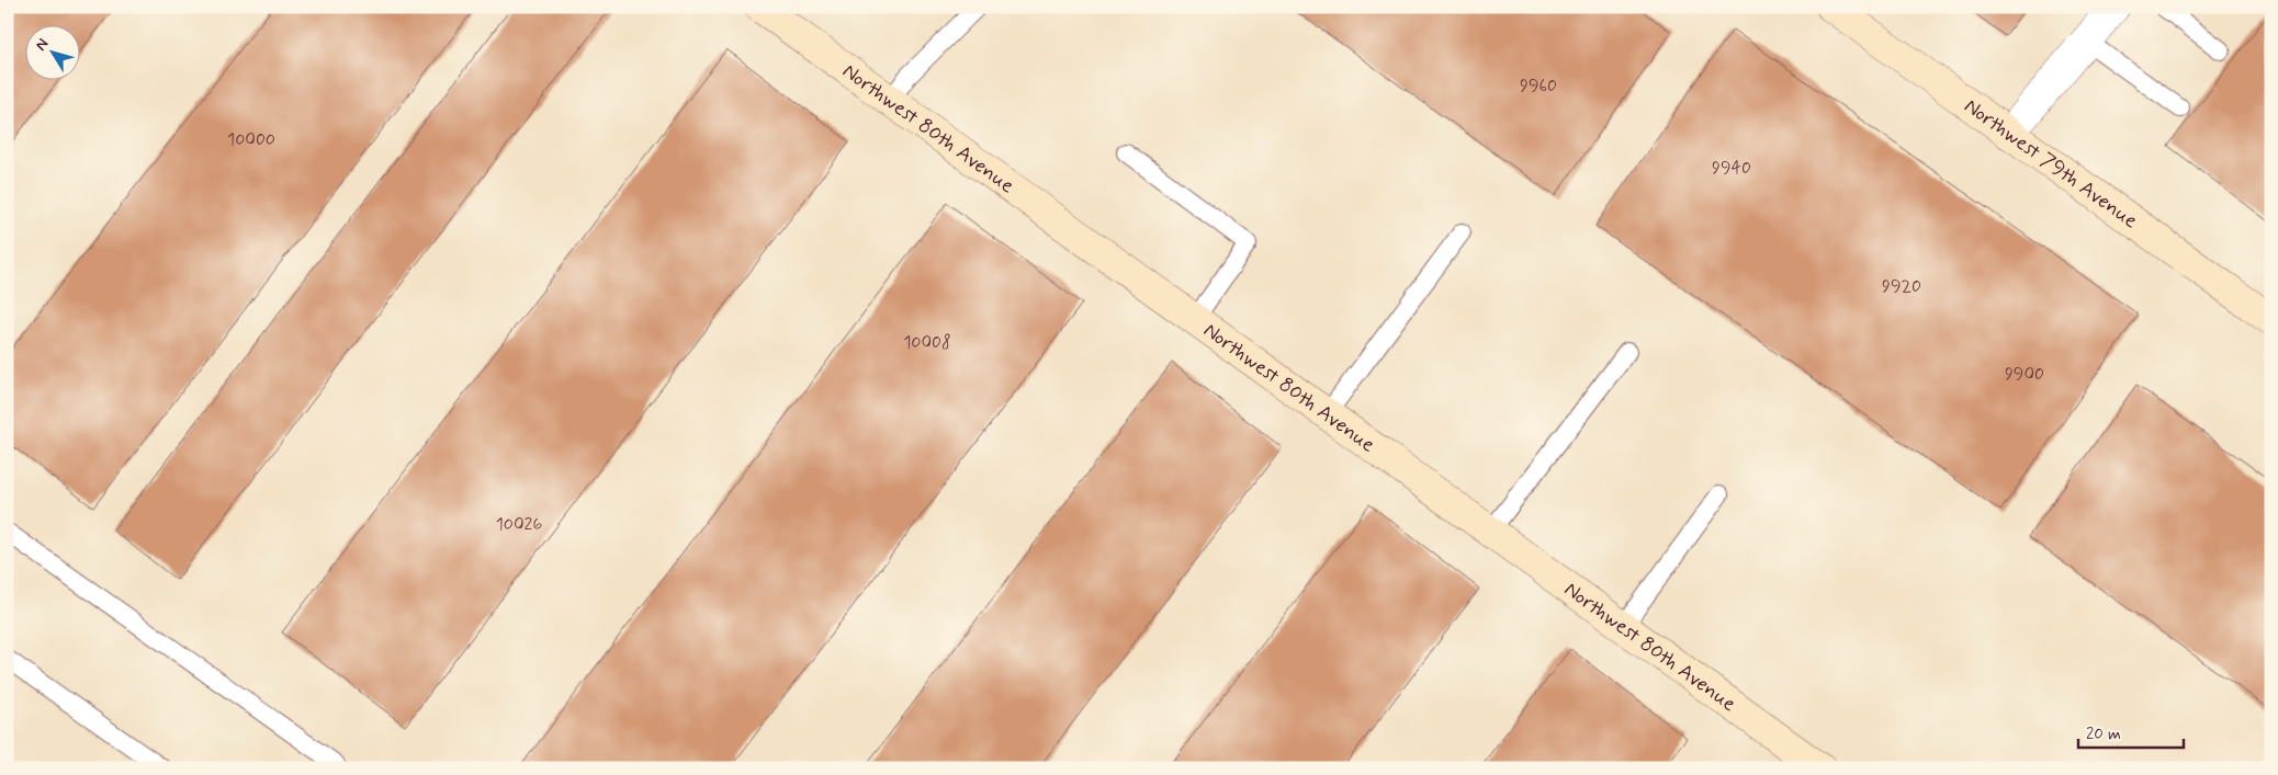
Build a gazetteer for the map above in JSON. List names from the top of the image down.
{
  "streets": {
    "street": ["Northwest 80th Avenue", "Northwest 79th Avenue"]
  },
  "house_numbers": [
    "9960",
    "10000",
    "9940",
    "9920",
    "10008",
    "9900",
    "10026"
  ],
  "scale_bar": "20 m",
  "north": "top left"
}
